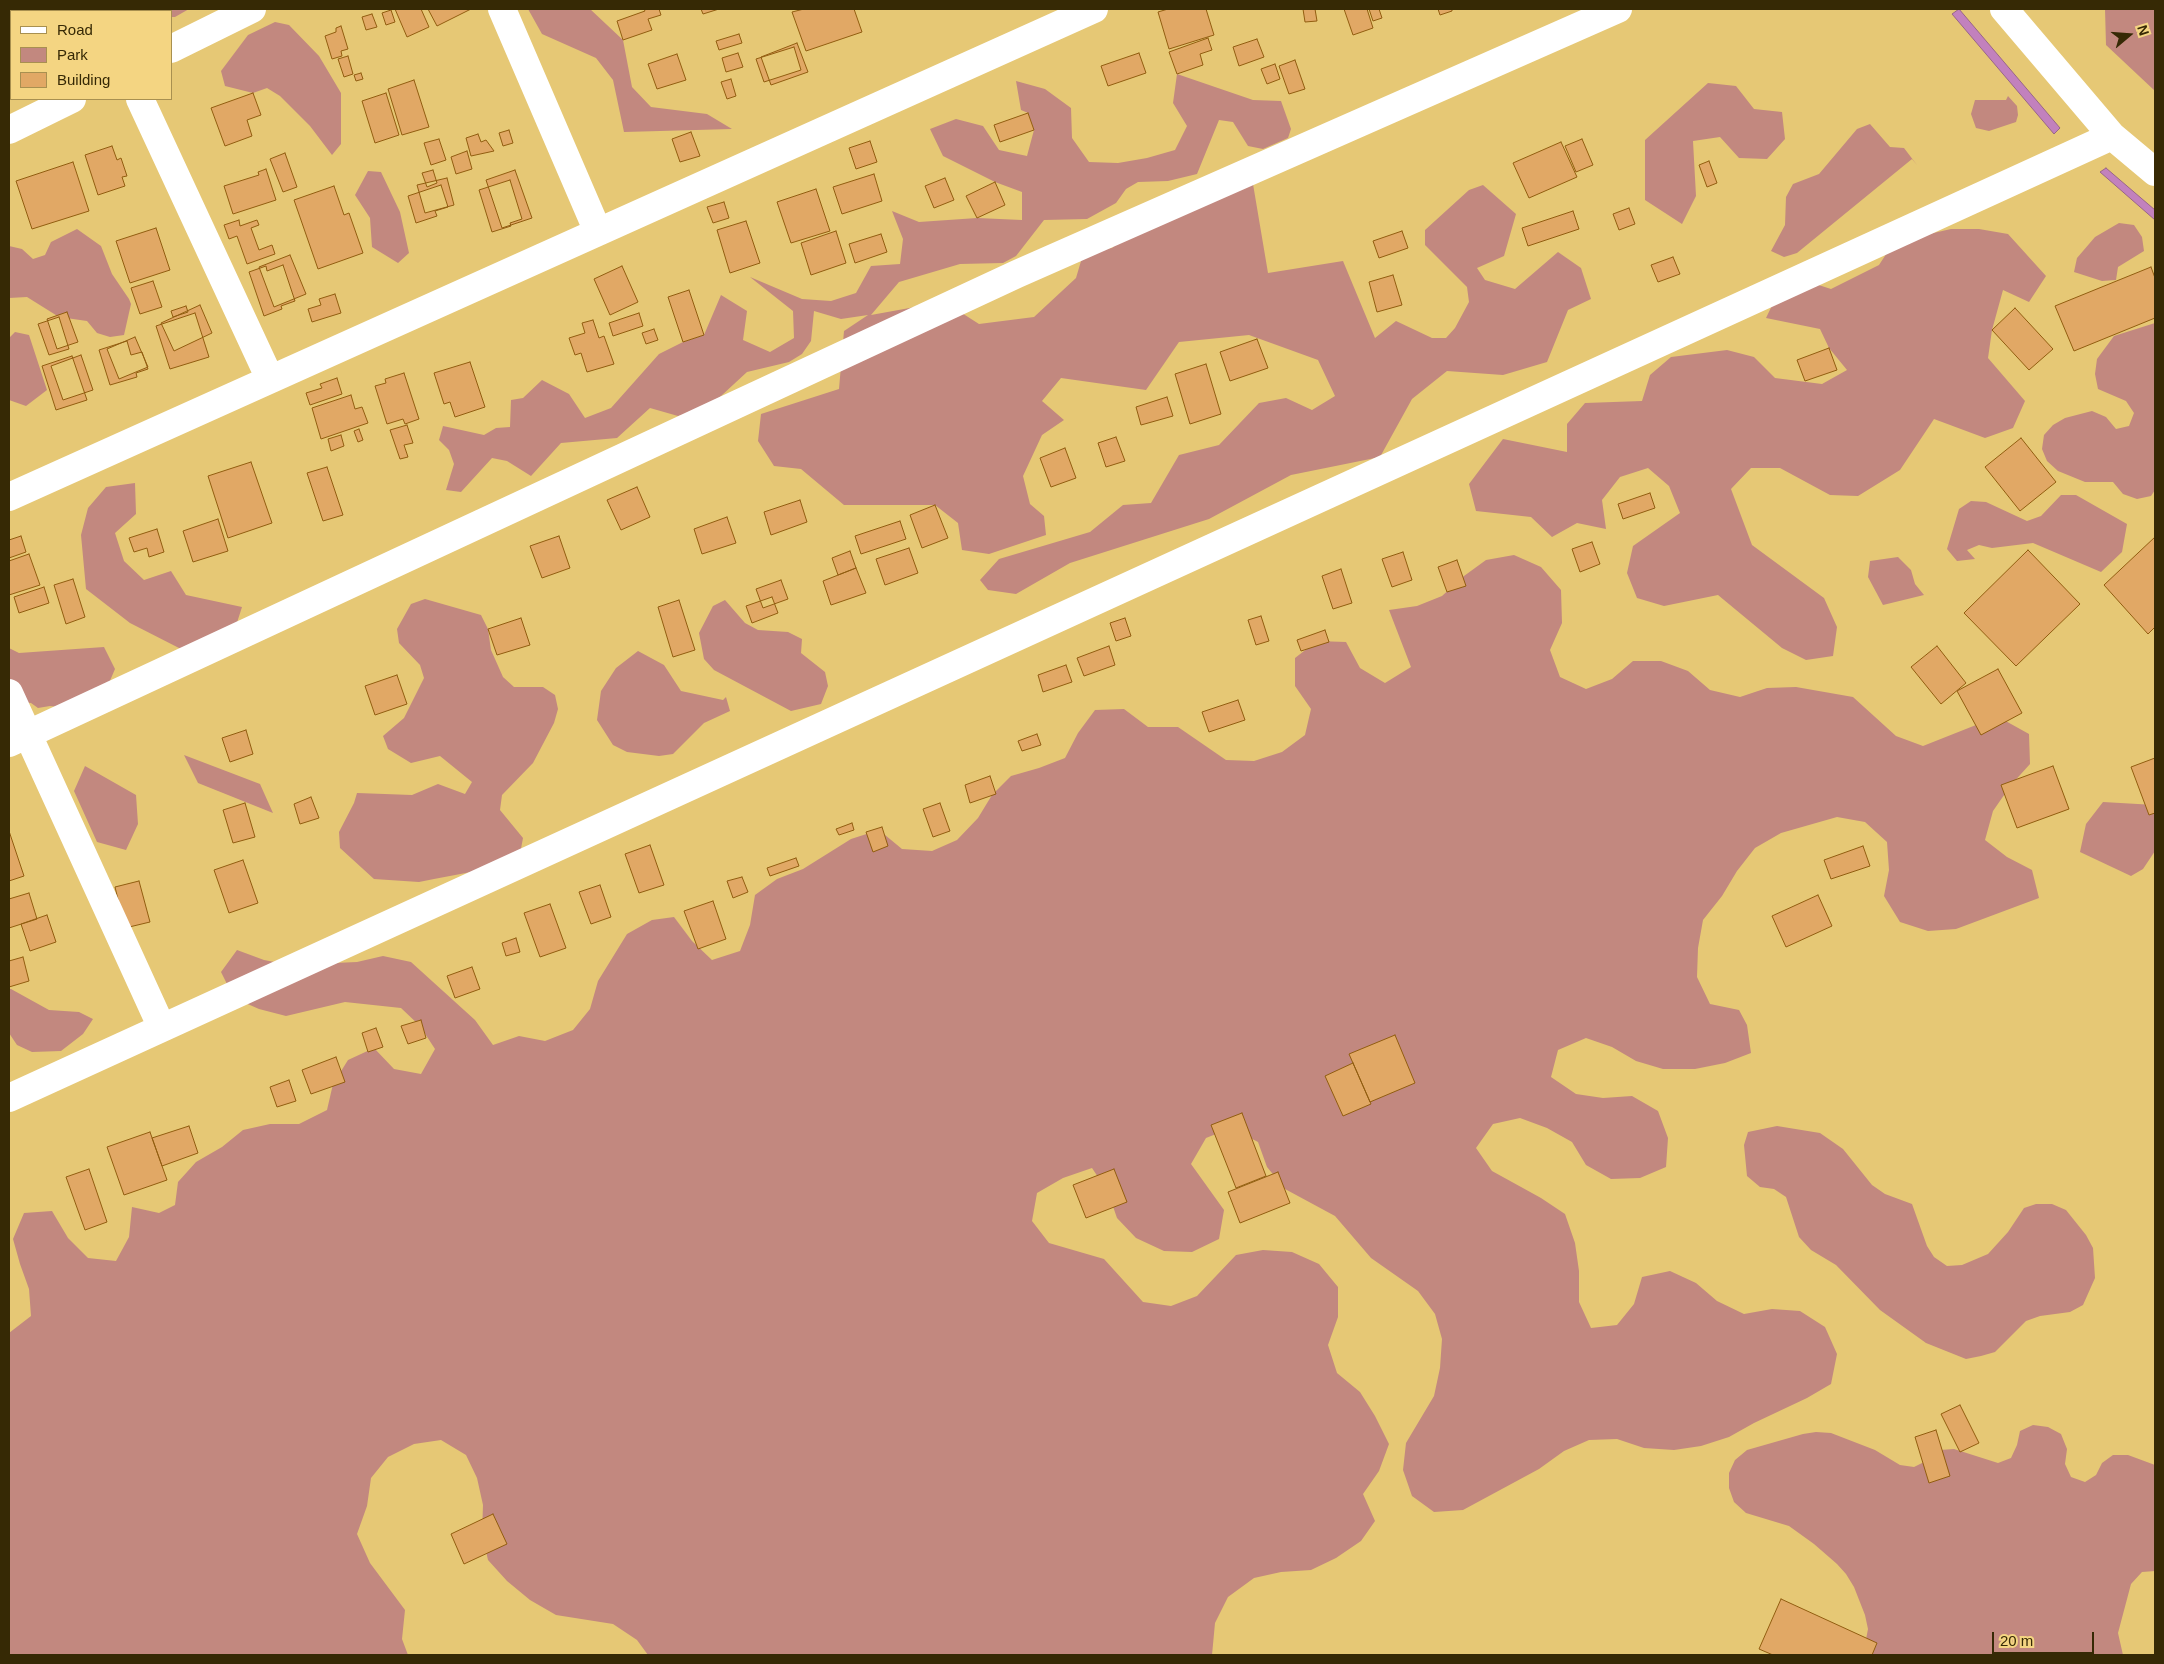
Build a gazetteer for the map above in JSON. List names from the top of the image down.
{
  "legend": ["Road", "Park", "Building"],
  "scale_bar": "20 m",
  "north": "right"
}
